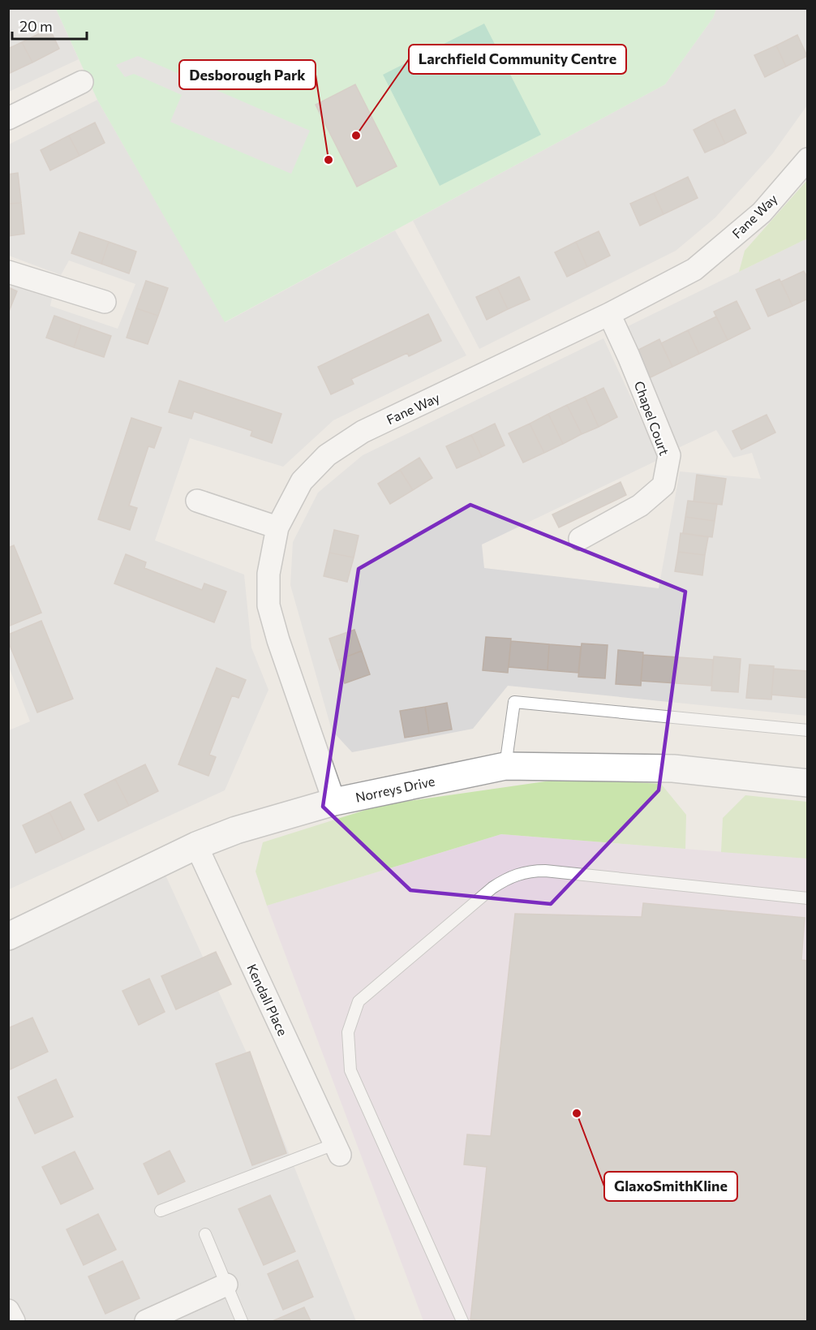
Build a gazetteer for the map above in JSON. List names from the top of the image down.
{
  "streets": {
    "street": [
      "Fane Way",
      "Chapel Court",
      "Norreys Drive",
      "Kendall Place"
    ]
  },
  "crossings": [
    ["Fane Way", "Chapel Court"],
    ["Fane Way", "Norreys Drive"],
    ["Norreys Drive", "Kendall Place"]
  ],
  "places": ["Larchfield Community Centre", "Desborough Park", "GlaxoSmithKline"],
  "scale_bar": "20 m"
}
